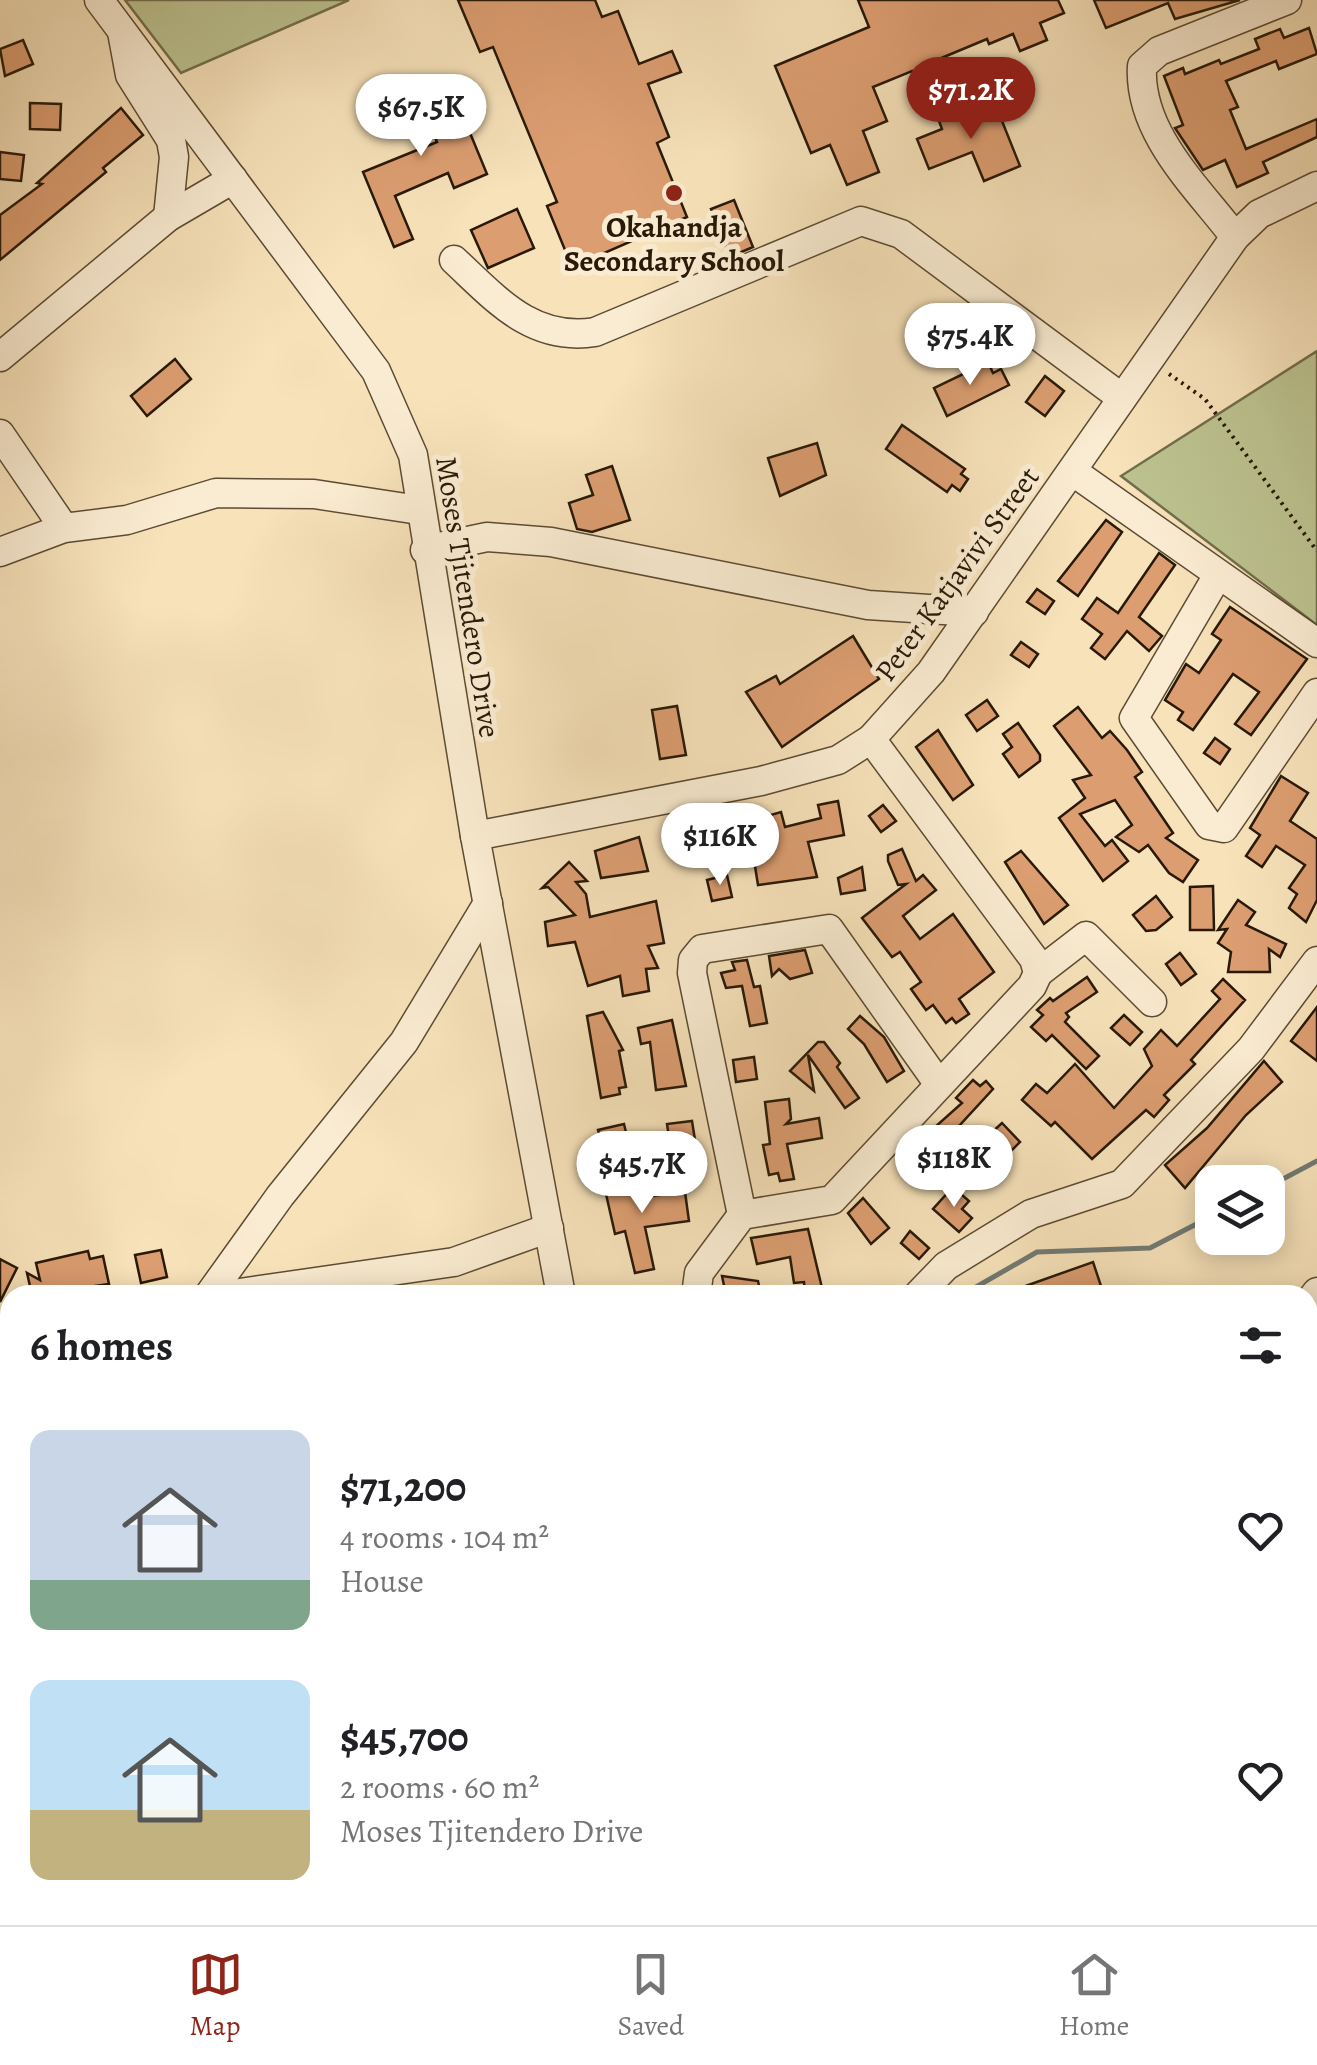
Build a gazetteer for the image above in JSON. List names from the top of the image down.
{
  "streets": {
    "street": ["Peter Katjavivi Street", "Moses Tjitendero Drive"]
  },
  "crossings": [
    ["Peter Katjavivi Street", "Moses Tjitendero Drive"]
  ],
  "places": ["Okahandja Secondary School"],
  "page": {
    "price": [
      "$71.2K",
      "$67.5K",
      "$75.4K",
      "$116K",
      "$118K",
      "$45.7K"
    ],
    "heading": "6 homes",
    "list": [
      {
        "name": "$71,200",
        "note": "4 rooms · 104 m² · House"
      },
      {
        "name": "$45,700",
        "note": "2 rooms · 60 m² · Moses Tjitendero Drive"
      }
    ],
    "tabs": ["Map", "Saved", "Home"]
  }
}
